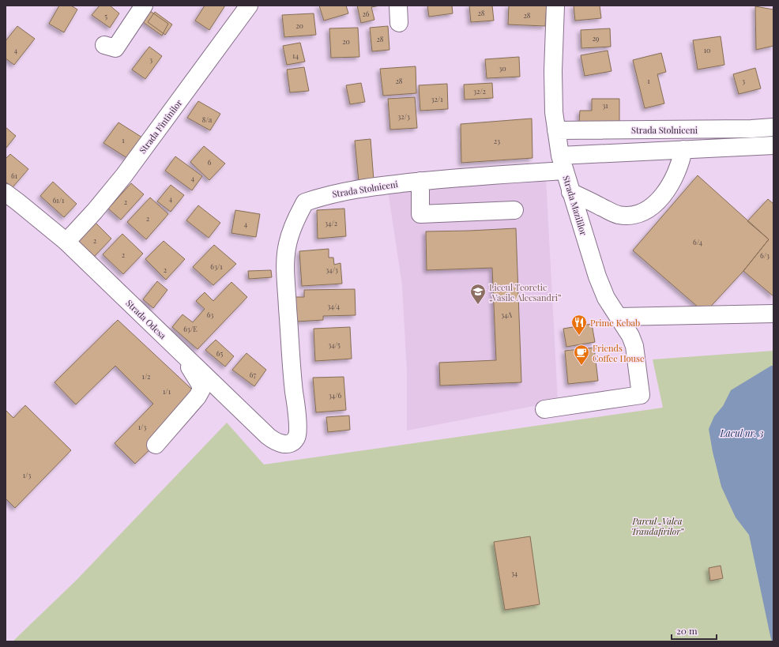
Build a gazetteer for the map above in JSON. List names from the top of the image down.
{
  "streets": {
    "street": [
      "Strada Fîntînilor",
      "Strada Stolniceni",
      "Strada Mazililor",
      "Strada Odesa"
    ]
  },
  "crossings": [
    ["Strada Fîntînilor", "Strada Odesa"],
    ["Strada Stolniceni", "Strada Mazililor"],
    ["Strada Stolniceni", "Strada Odesa"]
  ],
  "water": ["Lacul nr. 3"],
  "parks": ["Parcul „Valea Trandafirilor”"],
  "places": {
    "school or university": ["Liceul Teoretic „Vasile Alecsandri”"],
    "restaurant": ["Prime Kebab"],
    "cafe": ["Friends Coffee House"]
  },
  "house_numbers": [
    "28",
    "26",
    "28",
    "5",
    "20",
    "29",
    "28",
    "20",
    "4",
    "10",
    "14",
    "3",
    "30",
    "28",
    "1",
    "3",
    "32/2",
    "32/1",
    "31",
    "32/3",
    "8/a",
    "1",
    "23",
    "6",
    "61",
    "4",
    "4",
    "61/1",
    "2",
    "2",
    "34/2",
    "4",
    "2",
    "6/4",
    "2",
    "6/3",
    "63/1",
    "2",
    "34/3",
    "34/4",
    "63",
    "34A",
    "63/E",
    "34/5",
    "65",
    "67",
    "1/2",
    "1/1",
    "34/6",
    "1/3",
    "1/3",
    "34"
  ],
  "scale_bar": "20 m"
}
